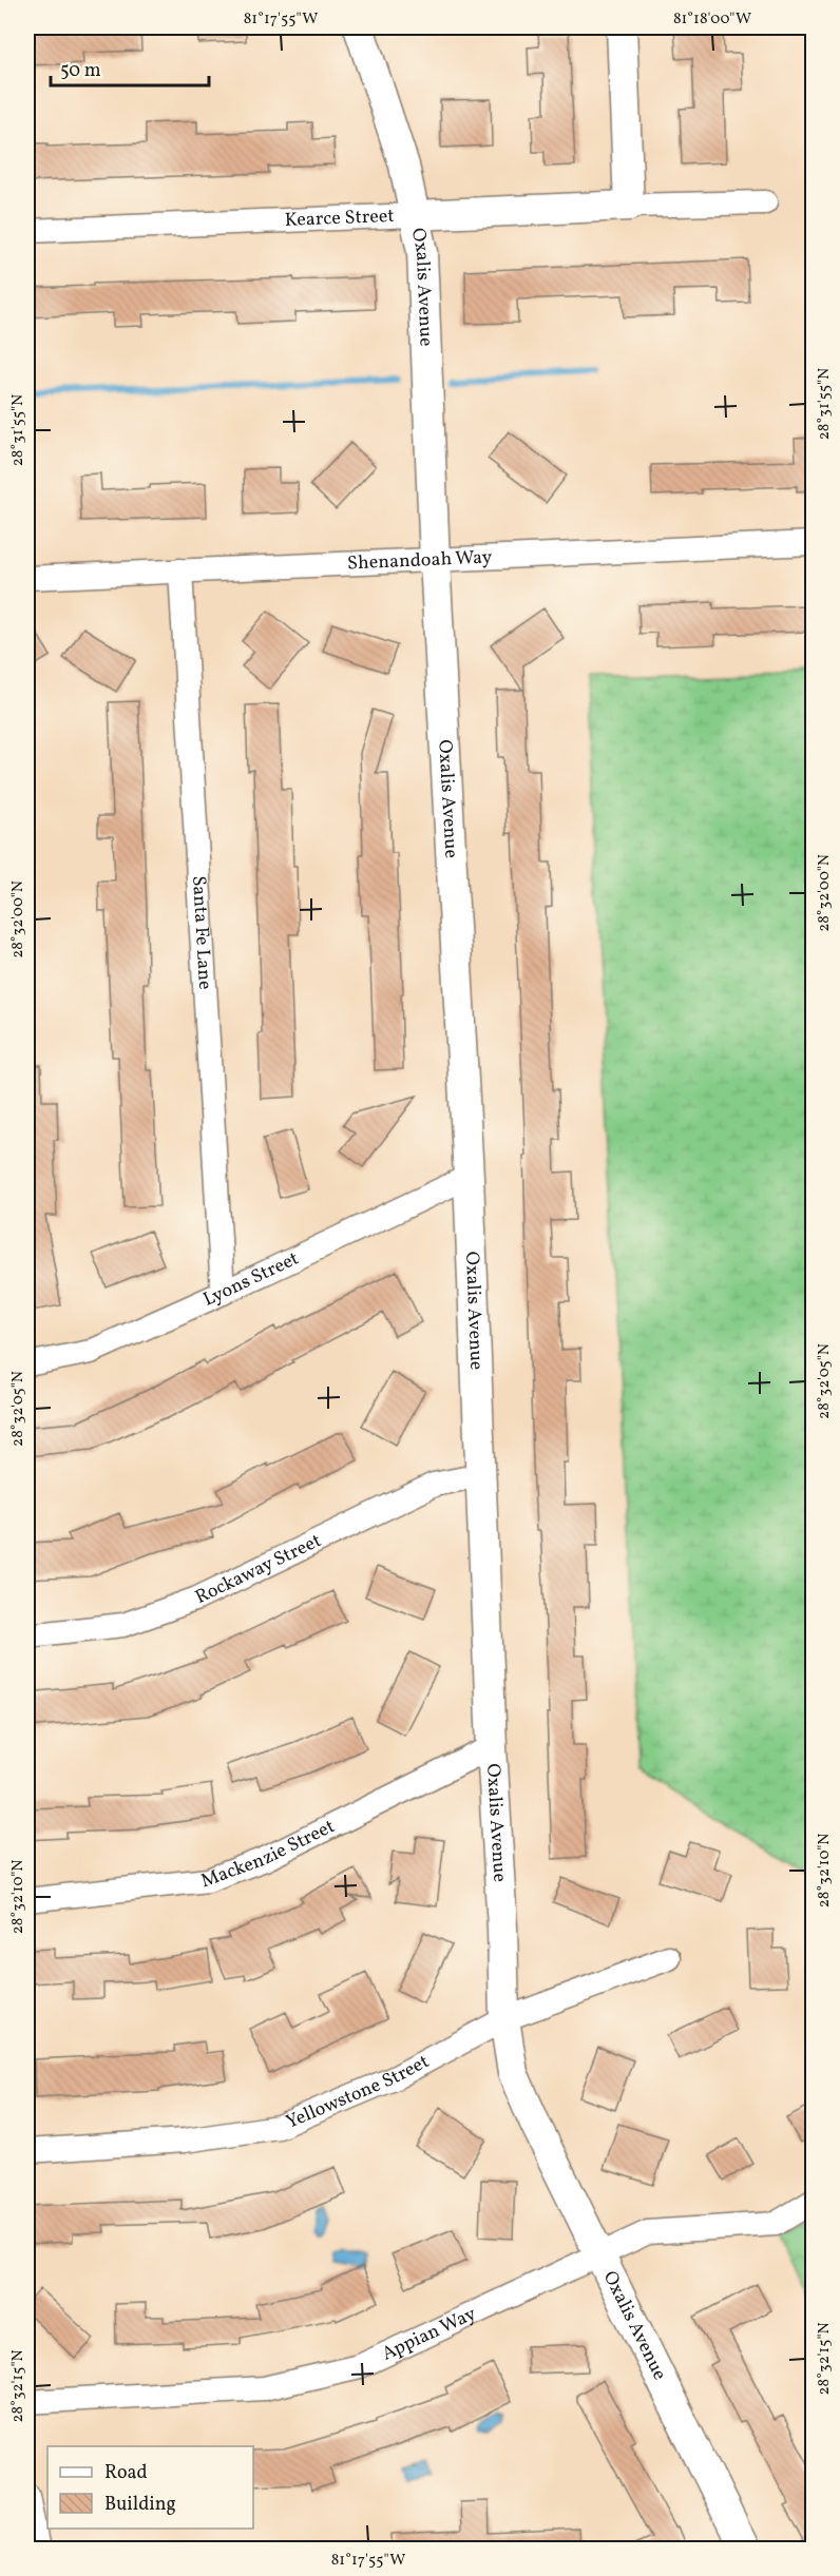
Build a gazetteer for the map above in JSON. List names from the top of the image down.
{
  "streets": {
    "street": [
      "Kearce Street",
      "Oxalis Avenue",
      "Shenandoah Way",
      "Santa Fe Lane",
      "Lyons Street",
      "Rockaway Street",
      "Mackenzie Street",
      "Yellowstone Street",
      "Appian Way"
    ]
  },
  "crossings": [
    ["Kearce Street", "Oxalis Avenue"],
    ["Oxalis Avenue", "Shenandoah Way"],
    ["Oxalis Avenue", "Lyons Street"],
    ["Oxalis Avenue", "Rockaway Street"],
    ["Oxalis Avenue", "Mackenzie Street"],
    ["Oxalis Avenue", "Yellowstone Street"],
    ["Oxalis Avenue", "Appian Way"],
    ["Shenandoah Way", "Santa Fe Lane"],
    ["Santa Fe Lane", "Lyons Street"]
  ],
  "legend": ["Road", "Building"],
  "scale_bar": "50 m",
  "coordinates": [
    "81°17'55\"W",
    "81°18'00\"W",
    "28°31'55\"N",
    "28°32'00\"N",
    "28°32'05\"N",
    "28°32'10\"N",
    "28°32'15\"N"
  ]
}
